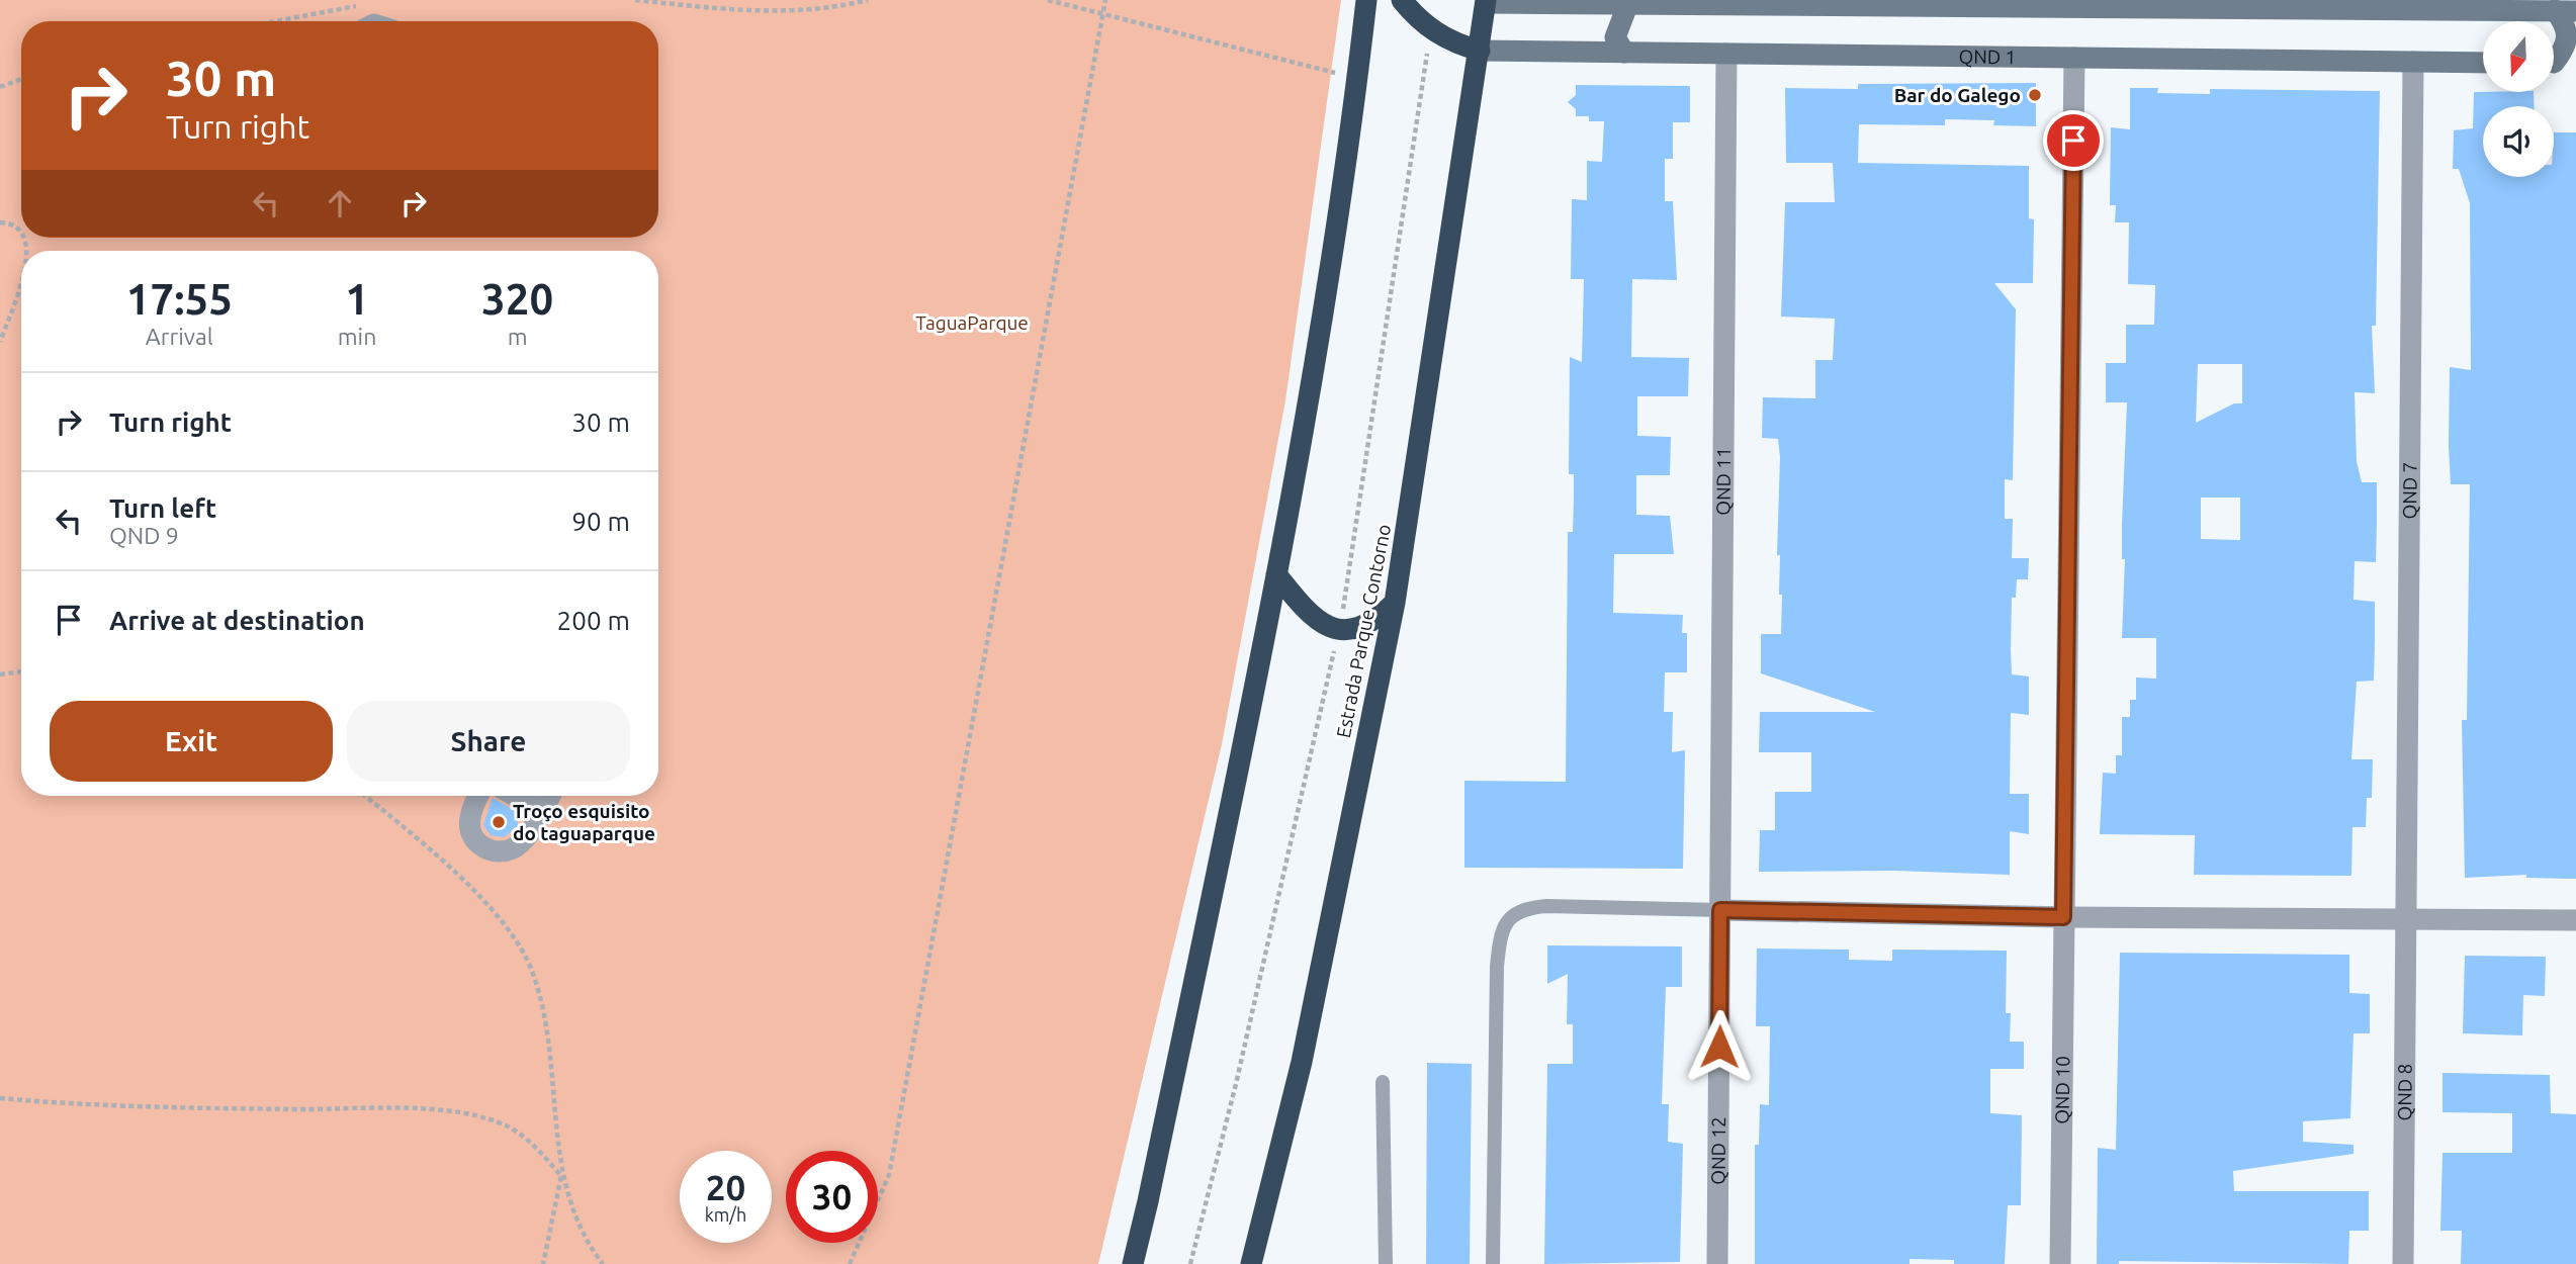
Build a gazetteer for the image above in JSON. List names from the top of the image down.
{
  "streets": {
    "highway": ["Estrada Parque Contorno"],
    "main road": ["QND 1"],
    "street": [
      "QND 11",
      "QND 7",
      "QND 10",
      "QND 8",
      "QND 12"
    ]
  },
  "crossings": [
    ["QND 1", "QND 11"],
    ["QND 1", "QND 7"],
    ["QND 1", "Estrada Parque Contorno"],
    ["QND 1", "QND 10"],
    ["QND 11", "QND 12"],
    ["QND 7", "QND 8"]
  ],
  "parks": ["TaguaParque"],
  "places": ["Bar do Galego", "Troço esquisito do taguaparque"],
  "north": "bottom",
  "page": {
    "turn": ["30 m", "Turn right"],
    "eta": [
      "17:55",
      "Arrival",
      "1",
      "min",
      "320",
      "m"
    ],
    "list": [
      {
        "name": "Turn right",
        "value": "30 m"
      },
      {
        "name": "Turn left",
        "note": "QND 9",
        "value": "90 m"
      },
      {
        "name": "Arrive at destination",
        "value": "200 m"
      }
    ],
    "buttons": ["Exit", "Share"],
    "speed": "20 km/h",
    "limit": "30"
  }
}
